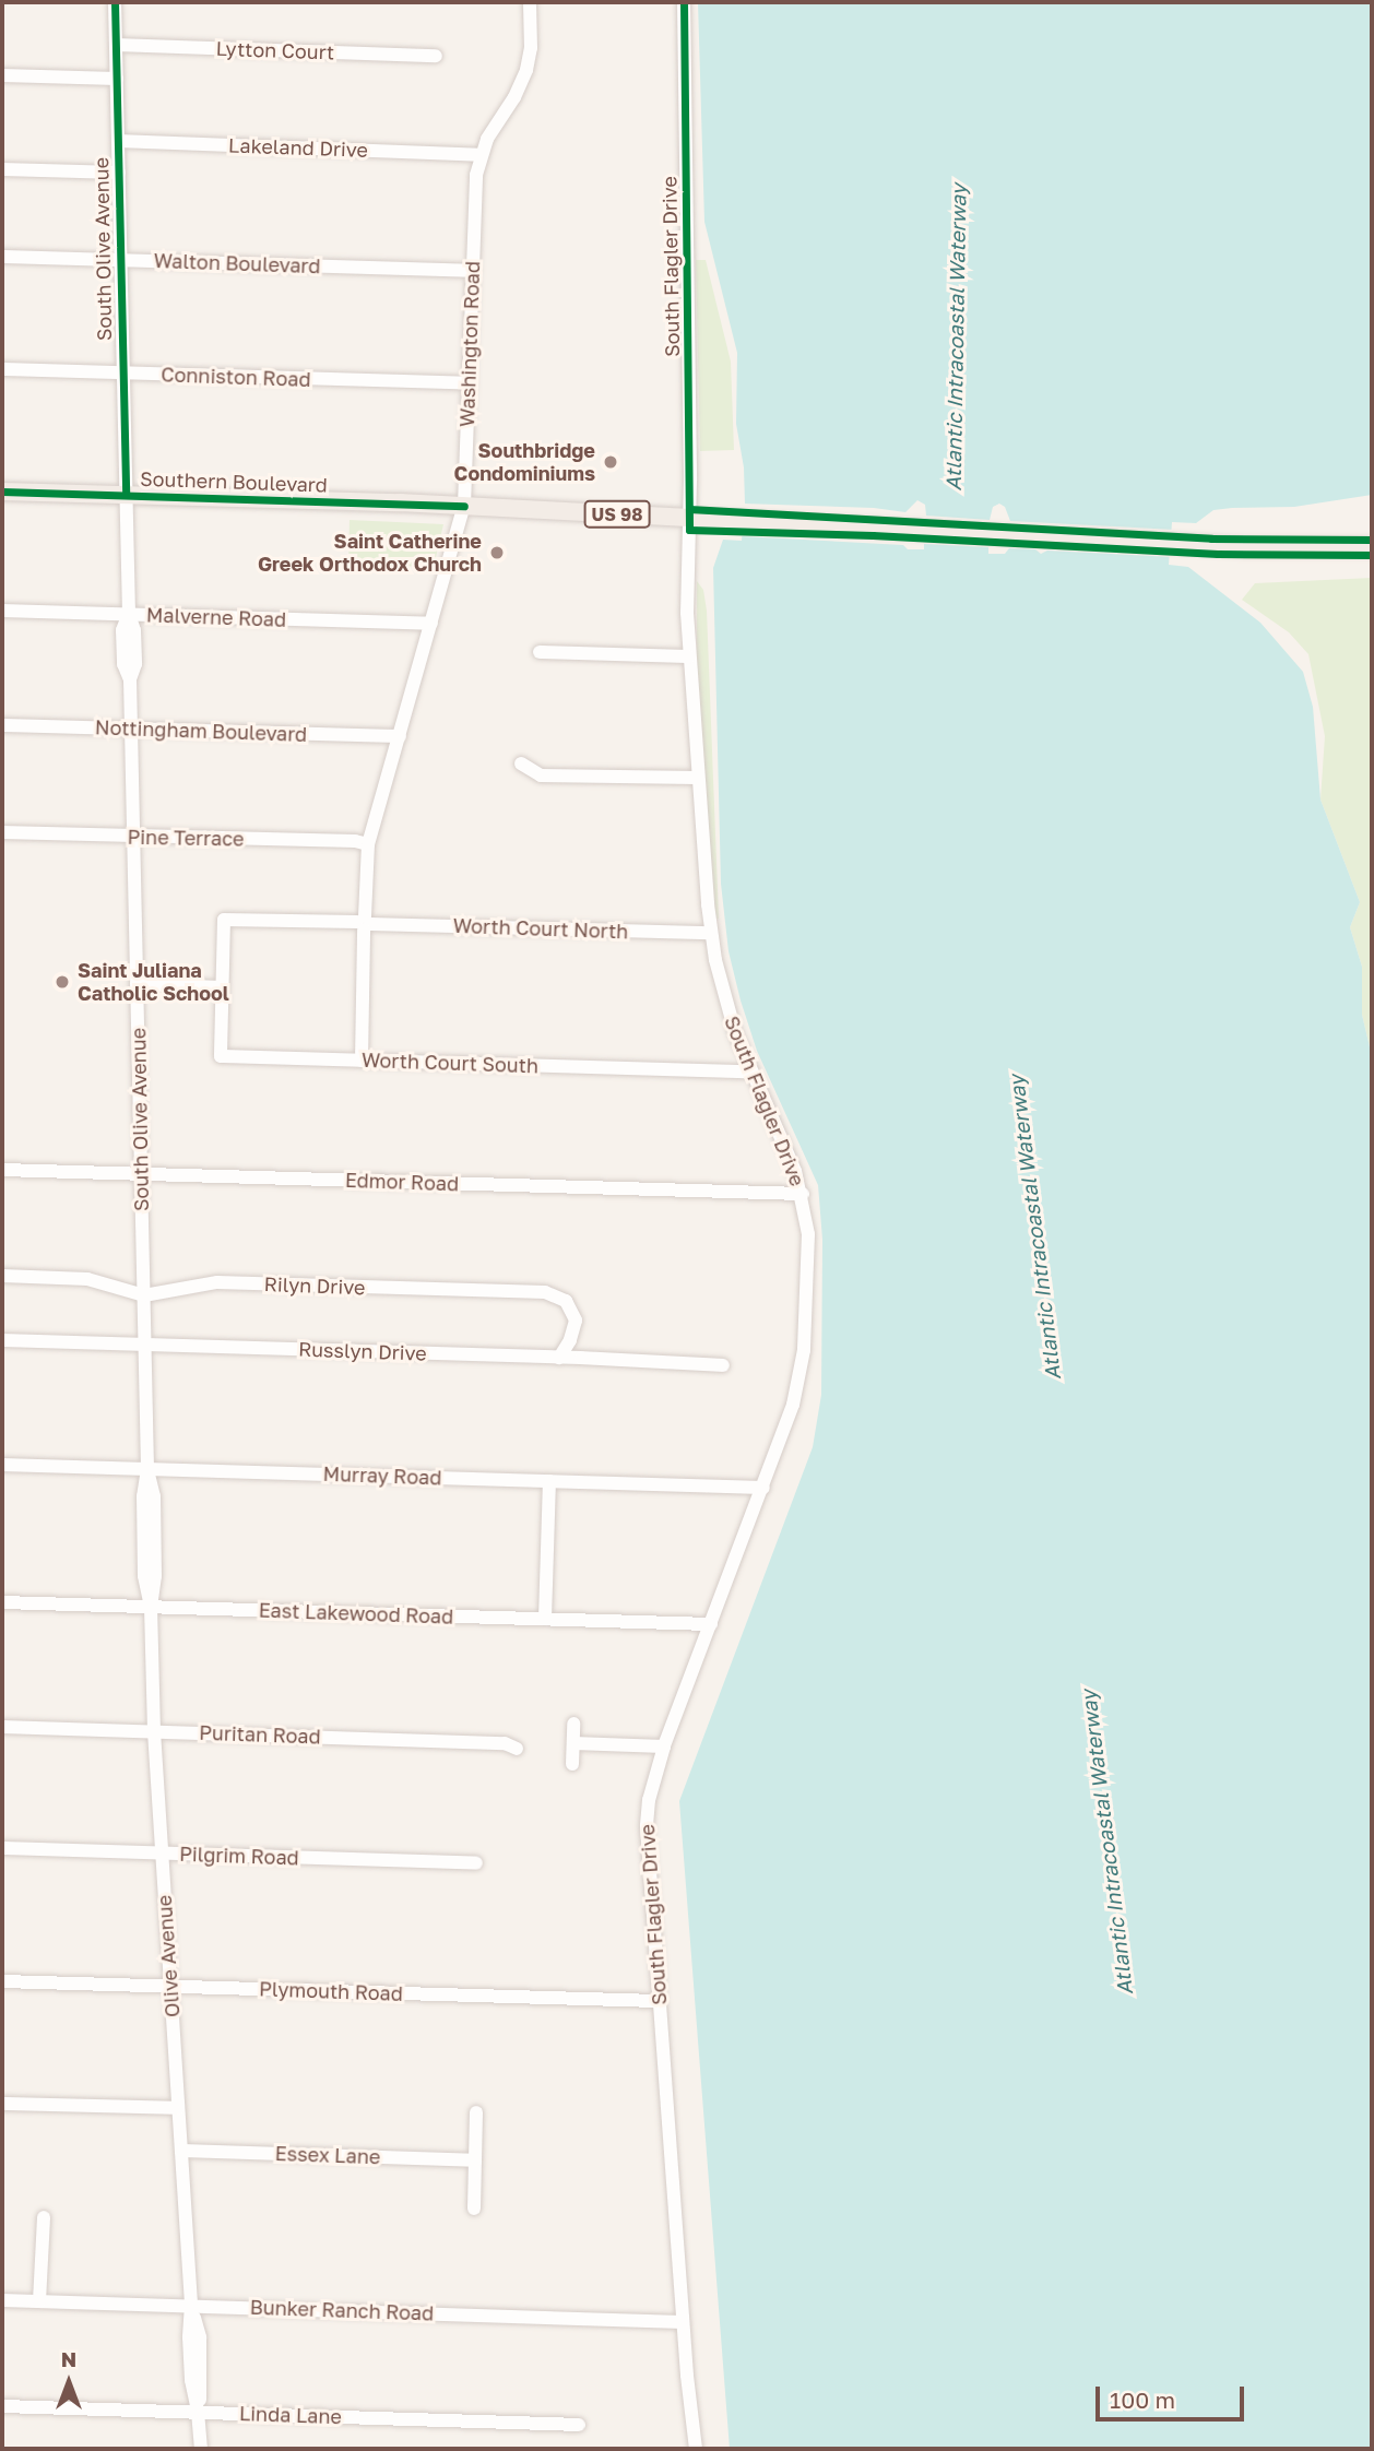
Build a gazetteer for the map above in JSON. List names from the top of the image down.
{
  "streets": {
    "main road": ["Southern Boulevard", "US 98"],
    "street": [
      "Lytton Court",
      "Lakeland Drive",
      "South Olive Avenue",
      "Walton Boulevard",
      "South Flagler Drive",
      "Washington Road",
      "Conniston Road",
      "Malverne Road",
      "Nottingham Boulevard",
      "Pine Terrace",
      "Worth Court North",
      "Worth Court South",
      "Edmor Road",
      "Rilyn Drive",
      "Russlyn Drive",
      "Murray Road",
      "East Lakewood Road",
      "Puritan Road",
      "Pilgrim Road",
      "Olive Avenue",
      "Plymouth Road",
      "Essex Lane",
      "Bunker Ranch Road",
      "Linda Lane"
    ]
  },
  "crossings": [
    ["Lytton Court", "South Olive Avenue"],
    ["Lakeland Drive", "South Olive Avenue"],
    ["Lakeland Drive", "Washington Road"],
    ["South Olive Avenue", "Walton Boulevard"],
    ["South Olive Avenue", "Conniston Road"],
    ["South Olive Avenue", "Southern Boulevard"],
    ["South Olive Avenue", "Malverne Road"],
    ["South Olive Avenue", "Nottingham Boulevard"],
    ["South Olive Avenue", "Pine Terrace"],
    ["South Olive Avenue", "Edmor Road"],
    ["South Olive Avenue", "Rilyn Drive"],
    ["South Olive Avenue", "Russlyn Drive"],
    ["South Olive Avenue", "Murray Road"],
    ["South Olive Avenue", "Olive Avenue"],
    ["Walton Boulevard", "Washington Road"],
    ["South Flagler Drive", "Southern Boulevard"],
    ["South Flagler Drive", "Worth Court North"],
    ["South Flagler Drive", "Worth Court South"],
    ["South Flagler Drive", "Edmor Road"],
    ["South Flagler Drive", "Murray Road"],
    ["South Flagler Drive", "East Lakewood Road"],
    ["South Flagler Drive", "Plymouth Road"],
    ["South Flagler Drive", "Bunker Ranch Road"],
    ["Washington Road", "Conniston Road"],
    ["Washington Road", "Southern Boulevard"],
    ["Washington Road", "Malverne Road"],
    ["Washington Road", "Nottingham Boulevard"],
    ["Washington Road", "Pine Terrace"],
    ["Washington Road", "Worth Court North"],
    ["Washington Road", "Worth Court South"],
    ["Worth Court North", "Worth Court South"],
    ["Rilyn Drive", "Russlyn Drive"],
    ["Murray Road", "Olive Avenue"],
    ["East Lakewood Road", "Olive Avenue"],
    ["Puritan Road", "Olive Avenue"],
    ["Pilgrim Road", "Olive Avenue"],
    ["Olive Avenue", "Plymouth Road"],
    ["Olive Avenue", "Essex Lane"],
    ["Olive Avenue", "Bunker Ranch Road"],
    ["Olive Avenue", "Linda Lane"]
  ],
  "water": ["Atlantic Intracoastal Waterway"],
  "places": ["Southbridge Condominiums", "Saint Catherine Greek Orthodox Church", "Saint Juliana Catholic School"],
  "scale_bar": "100 m",
  "north": "top"
}
